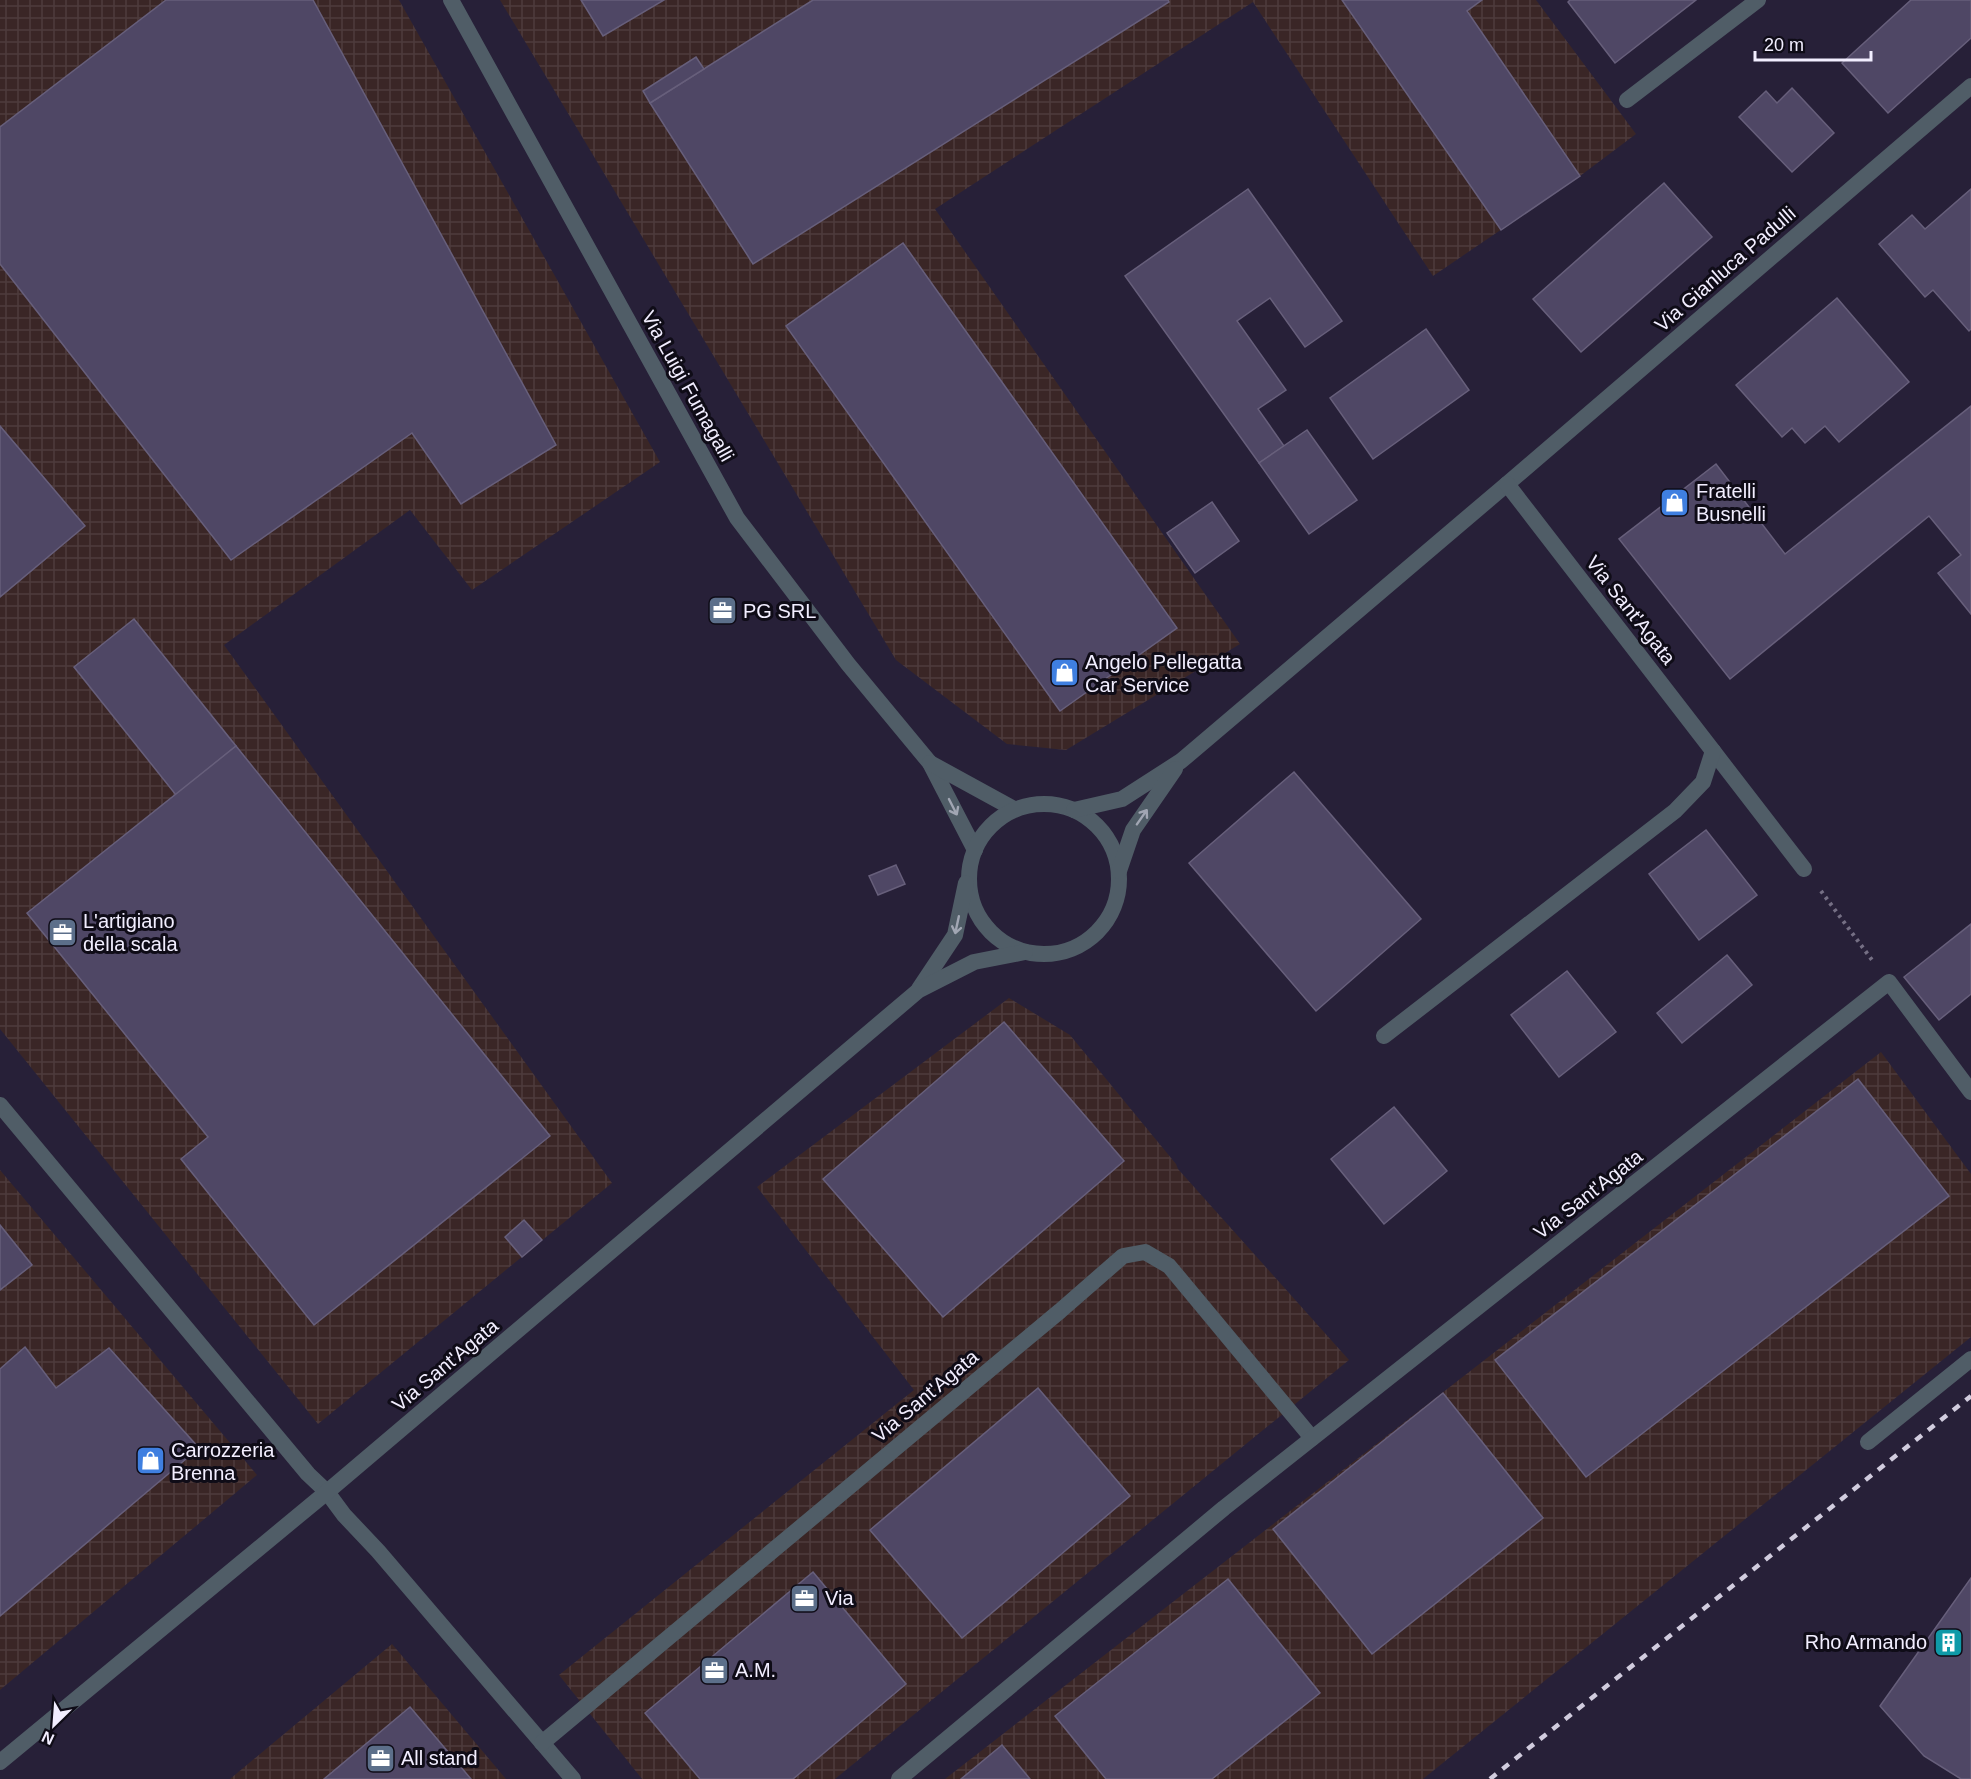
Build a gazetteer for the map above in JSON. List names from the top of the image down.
{
  "streets": {
    "street": ["Via Gianluca Padulli", "Via Luigi Fumagalli", "Via Sant'Agata"]
  },
  "crossings": [
    ["Via Gianluca Padulli", "Via Sant'Agata"],
    ["Via Luigi Fumagalli", "Via Sant'Agata"]
  ],
  "places": {
    "shop": ["Fratelli Busnelli", "Angelo Pellegatta Car Service", "Carrozzeria Brenna"],
    "office": [
      "PG SRL",
      "L'artigiano della scala",
      "Via",
      "A.M.",
      "All stand"
    ],
    "building": ["Rho Armando"]
  },
  "scale_bar": "20 m",
  "north": "bottom left"
}
